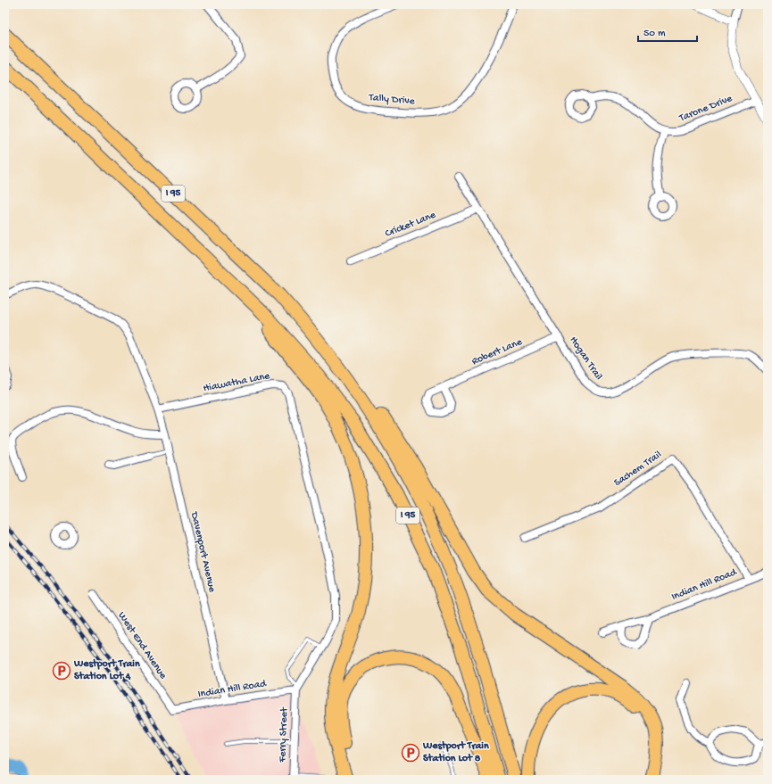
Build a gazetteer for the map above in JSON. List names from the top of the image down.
{
  "streets": {
    "highway": ["I 95"],
    "street": [
      "Tally Drive",
      "Tarone Drive",
      "Cricket Lane",
      "Robert Lane",
      "Hogan Trail",
      "Hiawatha Lane",
      "Sachem Trail",
      "Davenport Avenue",
      "Indian Hill Road",
      "West End Avenue",
      "Ferry Street"
    ]
  },
  "crossings": [
    ["Cricket Lane", "Hogan Trail"],
    ["Robert Lane", "Hogan Trail"],
    ["Hiawatha Lane", "Davenport Avenue"],
    ["Hiawatha Lane", "Indian Hill Road"],
    ["Hiawatha Lane", "Ferry Street"],
    ["Sachem Trail", "Indian Hill Road"],
    ["Davenport Avenue", "Indian Hill Road"],
    ["Indian Hill Road", "West End Avenue"],
    ["Indian Hill Road", "Ferry Street"]
  ],
  "places": {
    "parking": ["Westport Train Station Lot 4", "Westport Train Station Lot 8"]
  },
  "scale_bar": "50 m"
}
